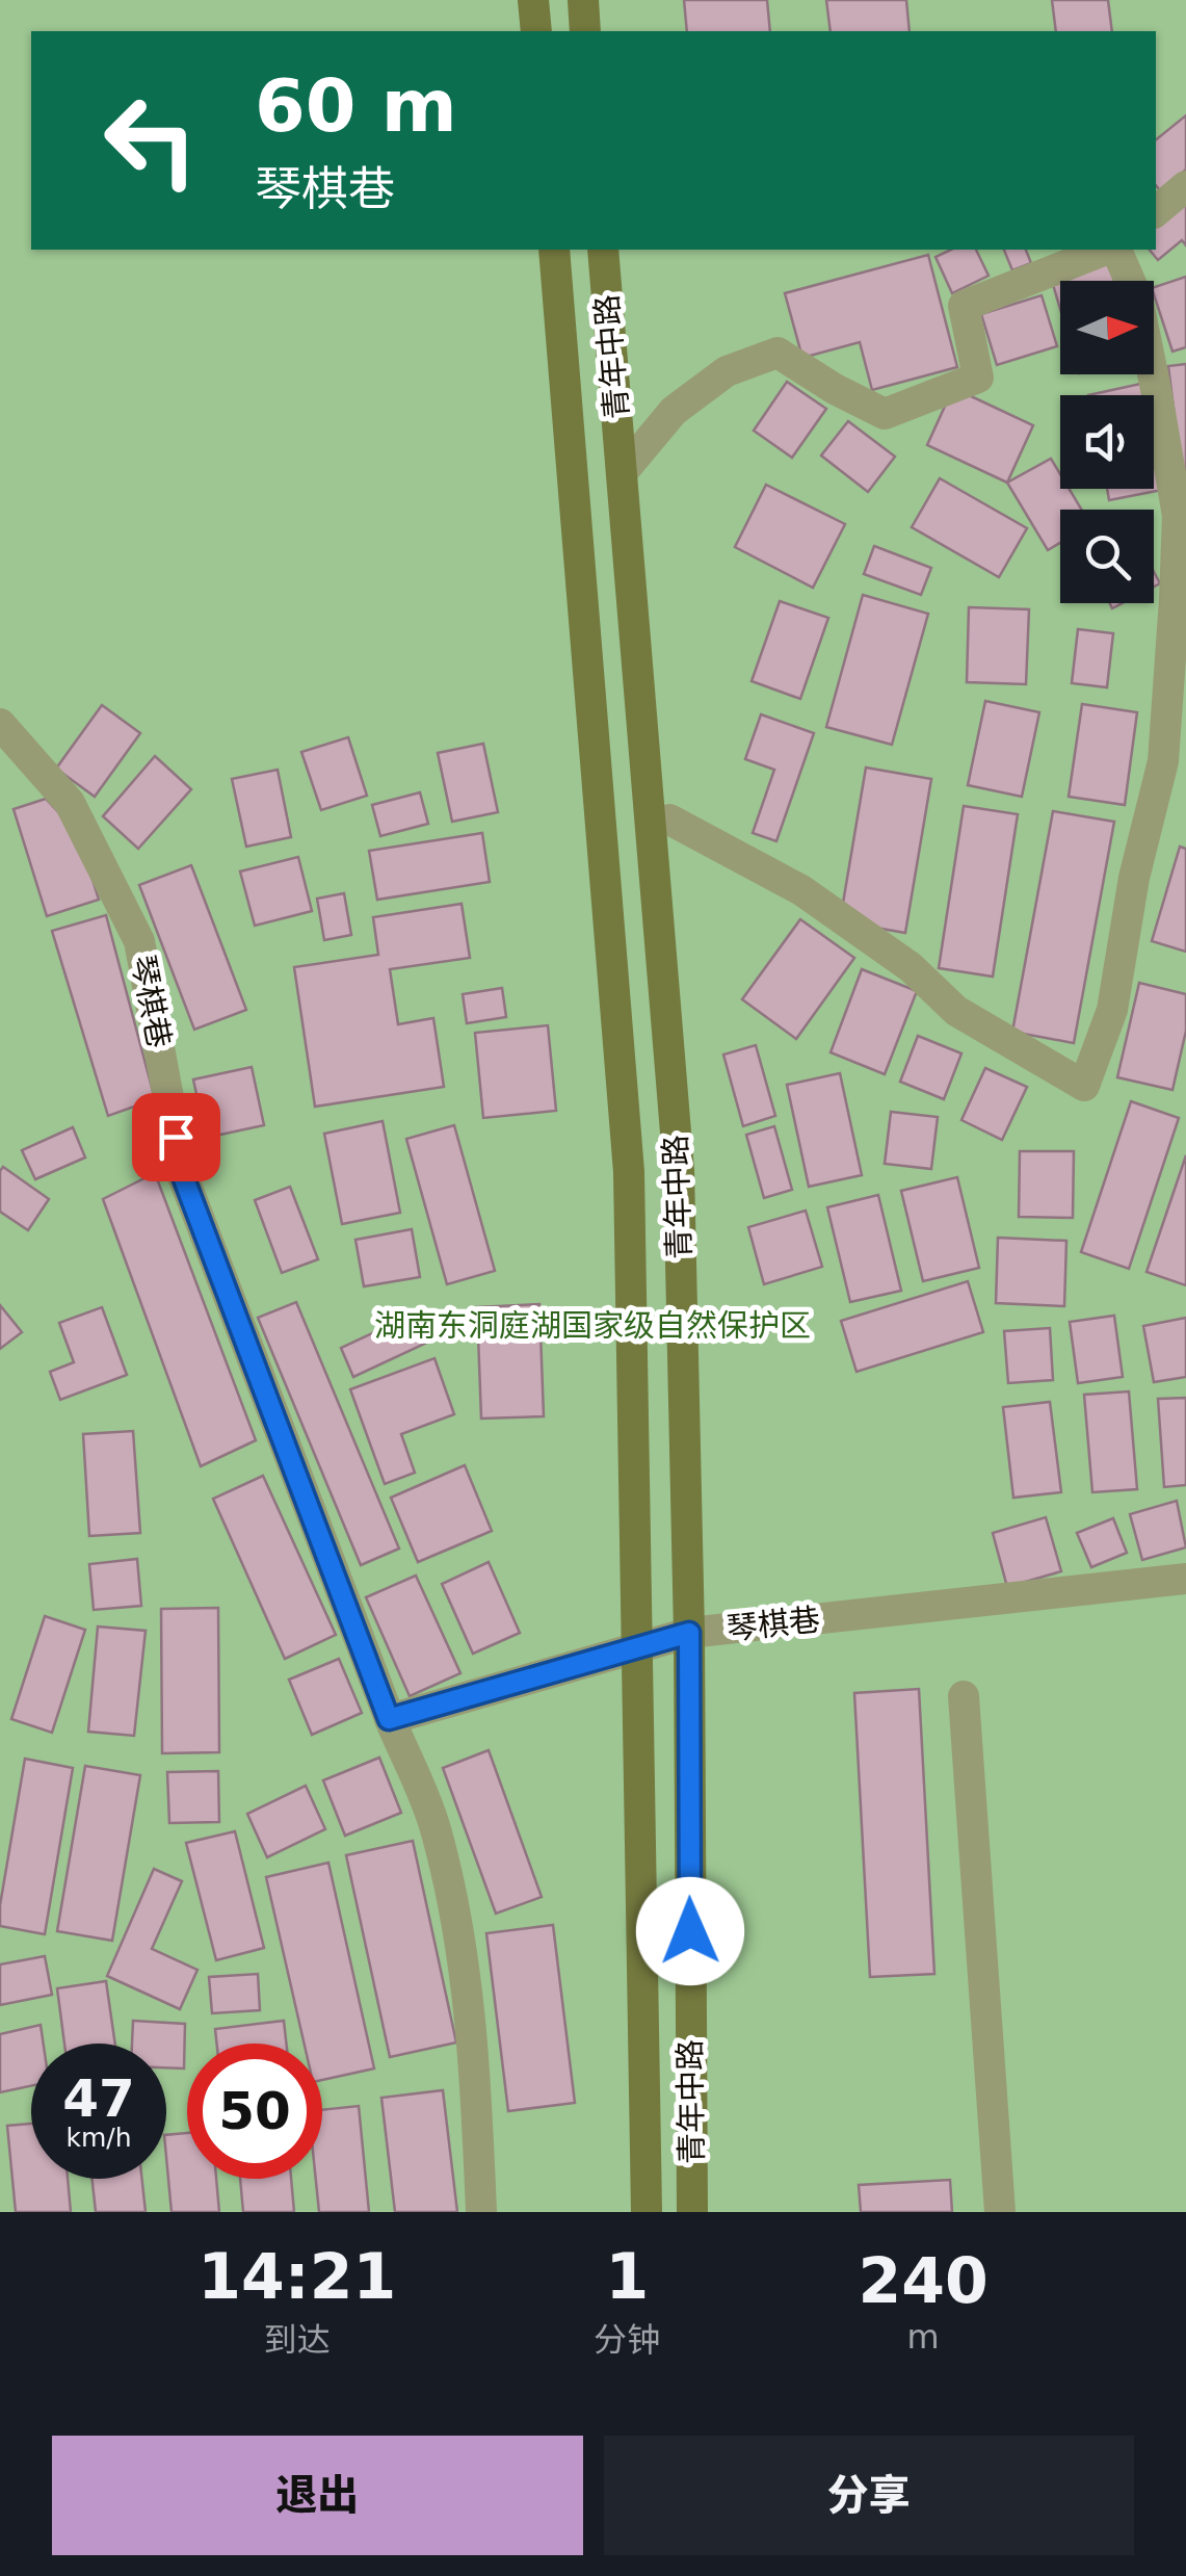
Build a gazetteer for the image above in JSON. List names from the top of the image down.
{
  "streets": {
    "main road": ["青年中路"],
    "street": ["琴棋巷"]
  },
  "crossings": [
    ["青年中路", "琴棋巷"]
  ],
  "parks": ["湖南东洞庭湖国家级自然保护区"],
  "north": "right",
  "page": {
    "turn": ["60 m", "琴棋巷"],
    "speed": "47 km/h",
    "limit": "50",
    "eta": [
      "14:21",
      "到达",
      "1",
      "分钟",
      "240",
      "m"
    ],
    "buttons": ["退出", "分享"]
  }
}
